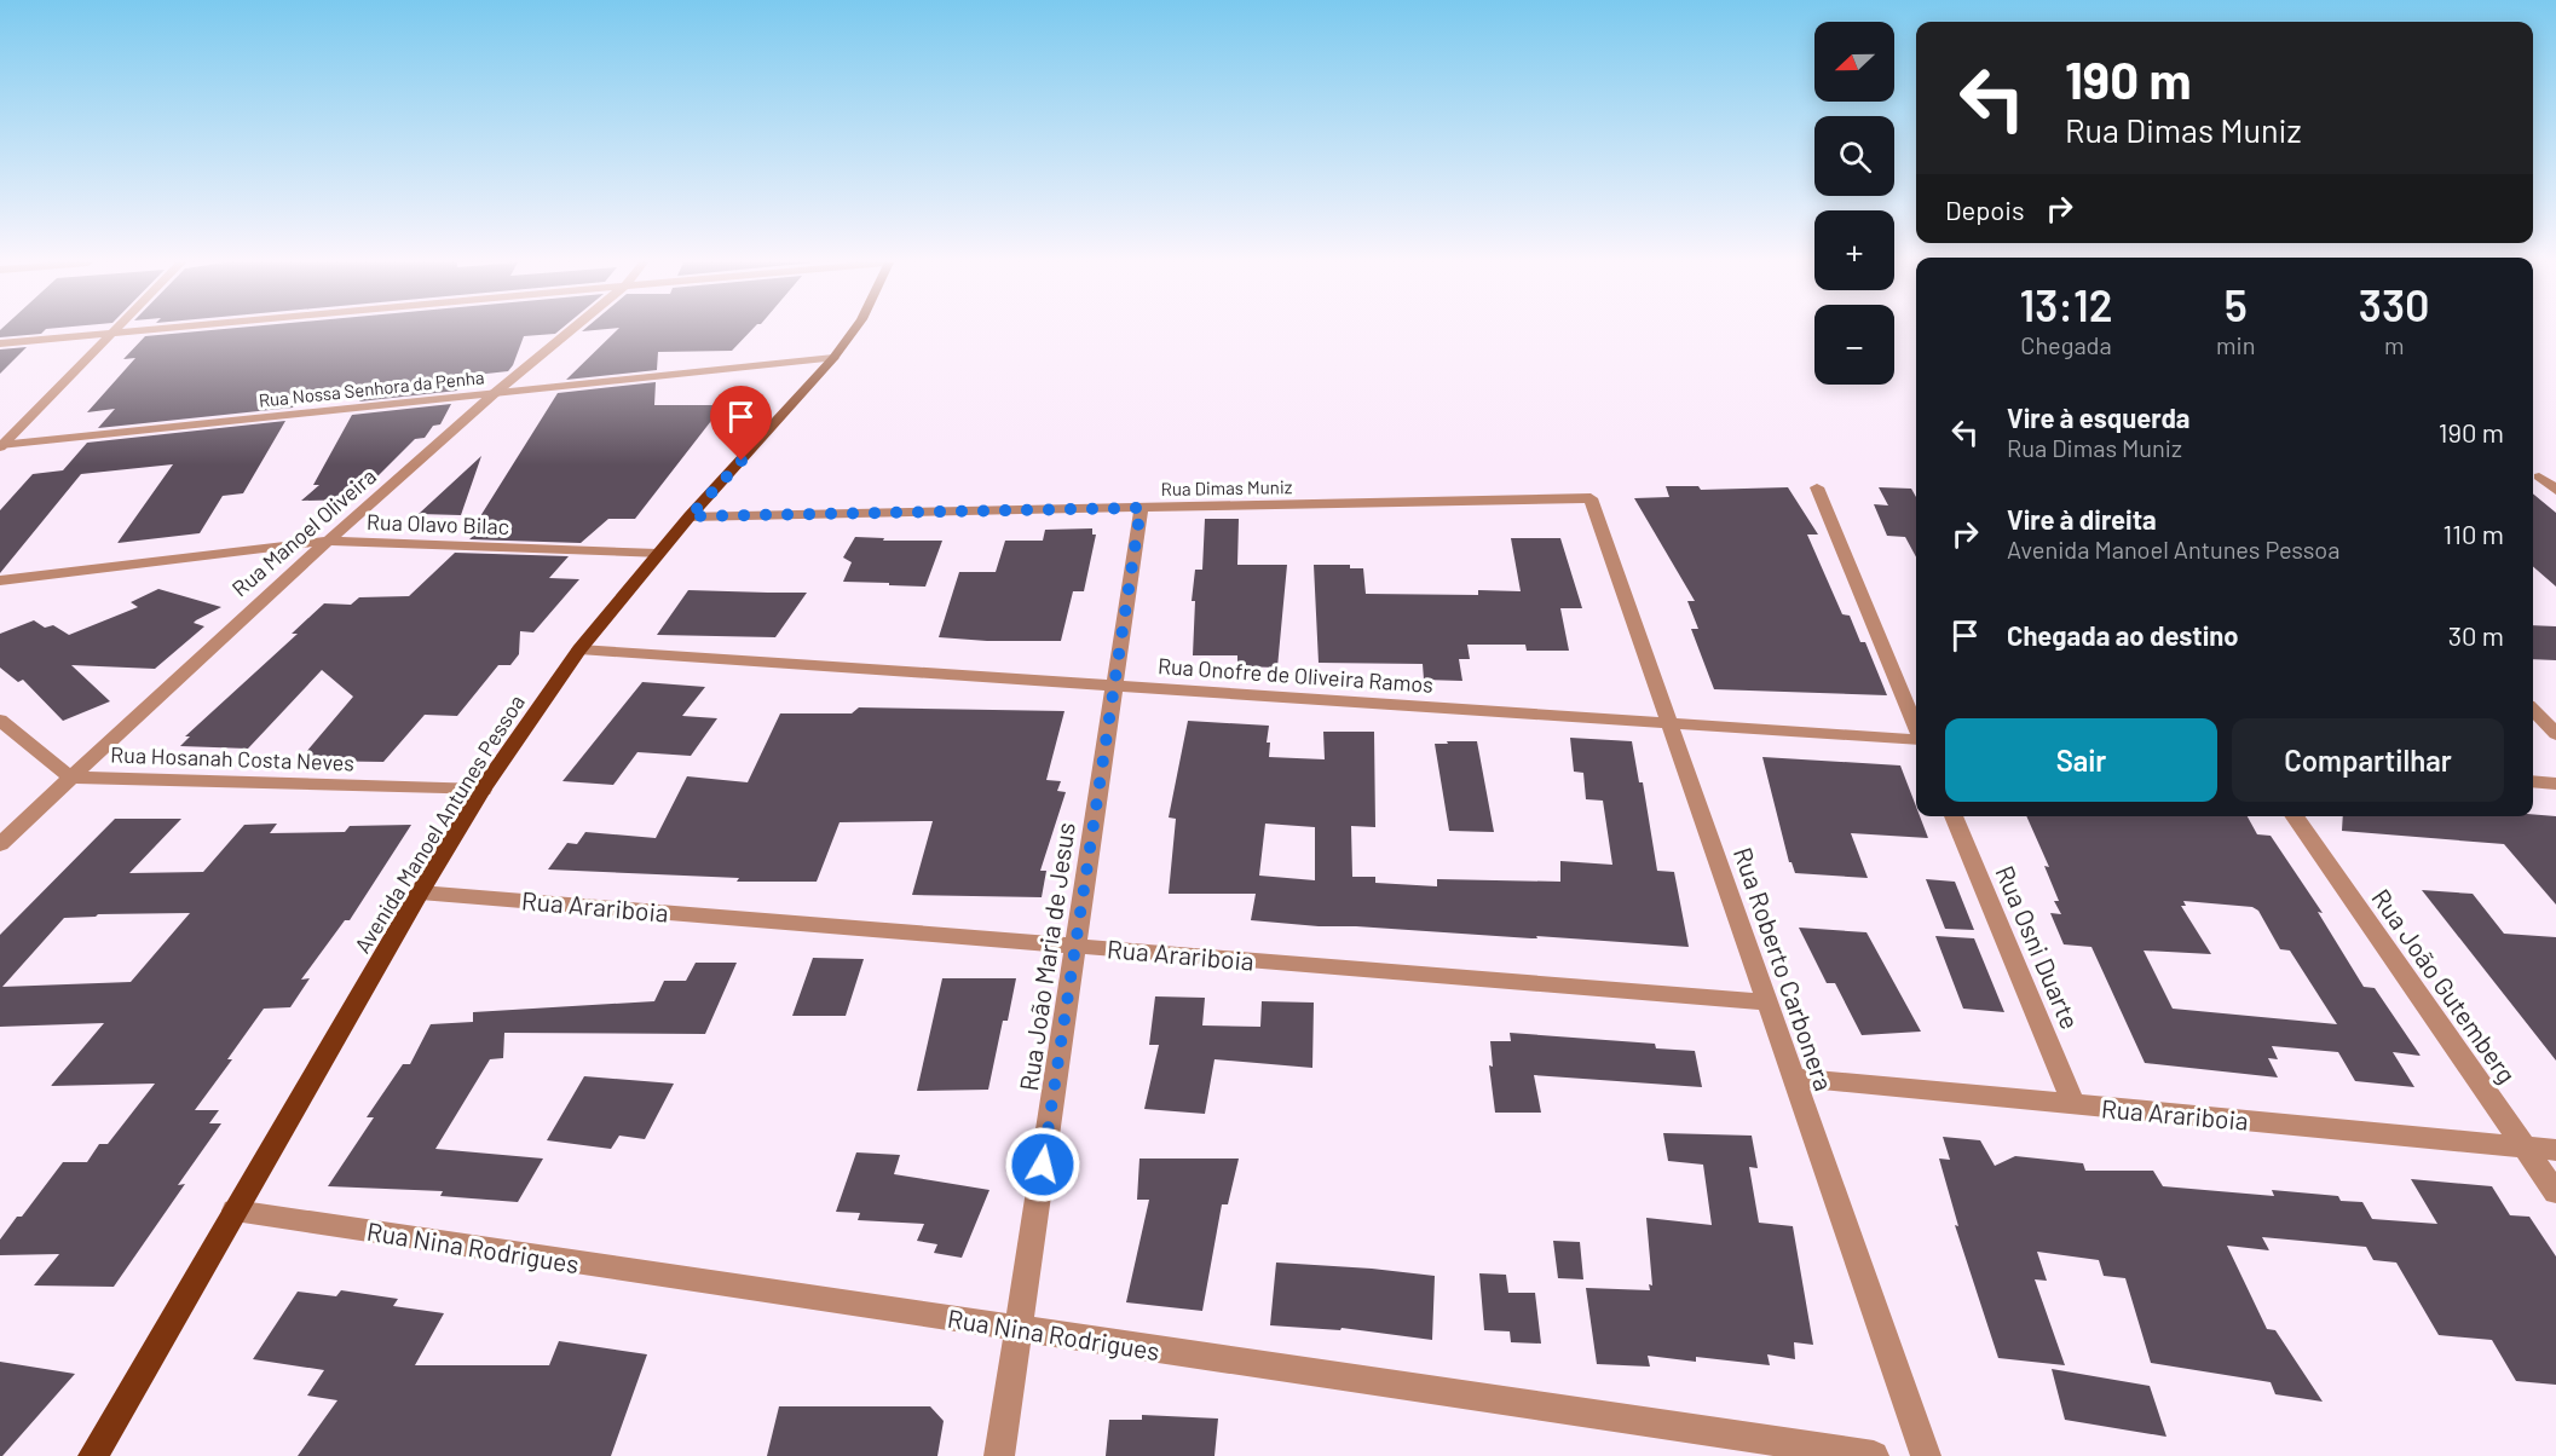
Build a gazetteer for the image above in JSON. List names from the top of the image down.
{
  "streets": {
    "main road": ["Avenida Manoel Antunes Pessoa"],
    "street": [
      "Rua Nossa Senhora da Penha",
      "Rua Dimas Muniz",
      "Rua Olavo Bilac",
      "Rua Manoel Oliveira",
      "Rua Onofre de Oliveira Ramos",
      "Rua Hosanah Costa Neves",
      "Rua Arariboia",
      "Rua Osni Duarte",
      "Rua João Maria de Jesus",
      "Rua Roberto Carbonera",
      "Rua João Gutemberg",
      "Rua Nina Rodrigues"
    ]
  },
  "crossings": [
    ["Rua Nossa Senhora da Penha", "Rua Manoel Oliveira"],
    ["Rua Nossa Senhora da Penha", "Avenida Manoel Antunes Pessoa"],
    ["Rua Dimas Muniz", "Avenida Manoel Antunes Pessoa"],
    ["Rua Dimas Muniz", "Rua João Maria de Jesus"],
    ["Rua Dimas Muniz", "Rua Roberto Carbonera"],
    ["Rua Olavo Bilac", "Rua Manoel Oliveira"],
    ["Rua Olavo Bilac", "Avenida Manoel Antunes Pessoa"],
    ["Rua Manoel Oliveira", "Rua Hosanah Costa Neves"],
    ["Rua Onofre de Oliveira Ramos", "Avenida Manoel Antunes Pessoa"],
    ["Rua Onofre de Oliveira Ramos", "Rua João Maria de Jesus"],
    ["Rua Onofre de Oliveira Ramos", "Rua Roberto Carbonera"],
    ["Rua Hosanah Costa Neves", "Avenida Manoel Antunes Pessoa"],
    ["Avenida Manoel Antunes Pessoa", "Rua Arariboia"],
    ["Avenida Manoel Antunes Pessoa", "Rua Nina Rodrigues"],
    ["Rua Arariboia", "Rua Osni Duarte"],
    ["Rua Arariboia", "Rua João Maria de Jesus"],
    ["Rua Arariboia", "Rua Roberto Carbonera"],
    ["Rua Arariboia", "Rua João Gutemberg"],
    ["Rua João Maria de Jesus", "Rua Nina Rodrigues"]
  ],
  "north": "left",
  "page": {
    "map_buttons": ["+", "−"],
    "turn": ["190 m", "Rua Dimas Muniz"],
    "then": "Depois",
    "eta": [
      "13:12",
      "Chegada",
      "5",
      "min",
      "330",
      "m"
    ],
    "list": [
      {
        "name": "Vire à esquerda",
        "note": "Rua Dimas Muniz",
        "value": "190 m"
      },
      {
        "name": "Vire à direita",
        "note": "Avenida Manoel Antunes Pessoa",
        "value": "110 m"
      },
      {
        "name": "Chegada ao destino",
        "value": "30 m"
      }
    ],
    "buttons": ["Sair", "Compartilhar"]
  }
}
